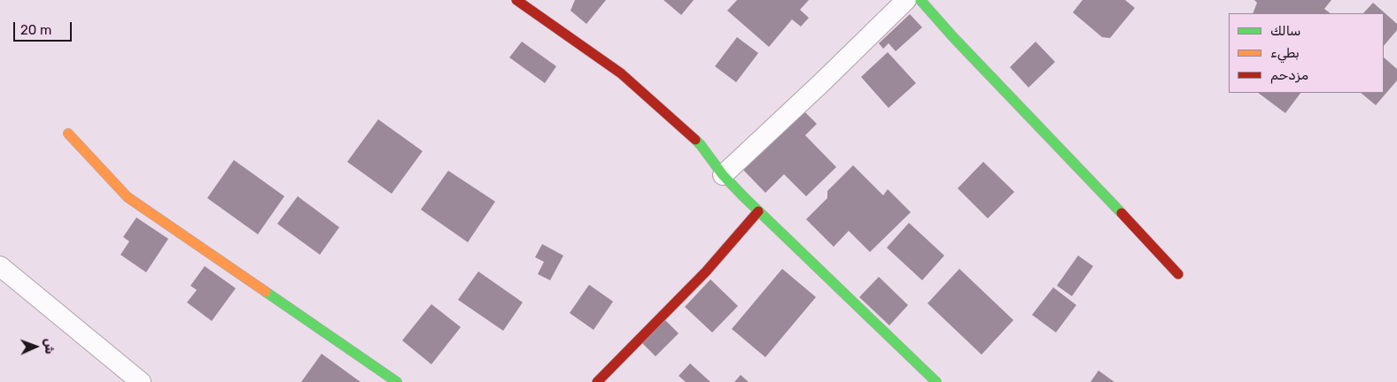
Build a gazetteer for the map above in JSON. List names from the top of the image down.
{
  "legend": ["سالك", "بطيء", "مزدحم"],
  "scale_bar": "20 m",
  "north": "right"
}
